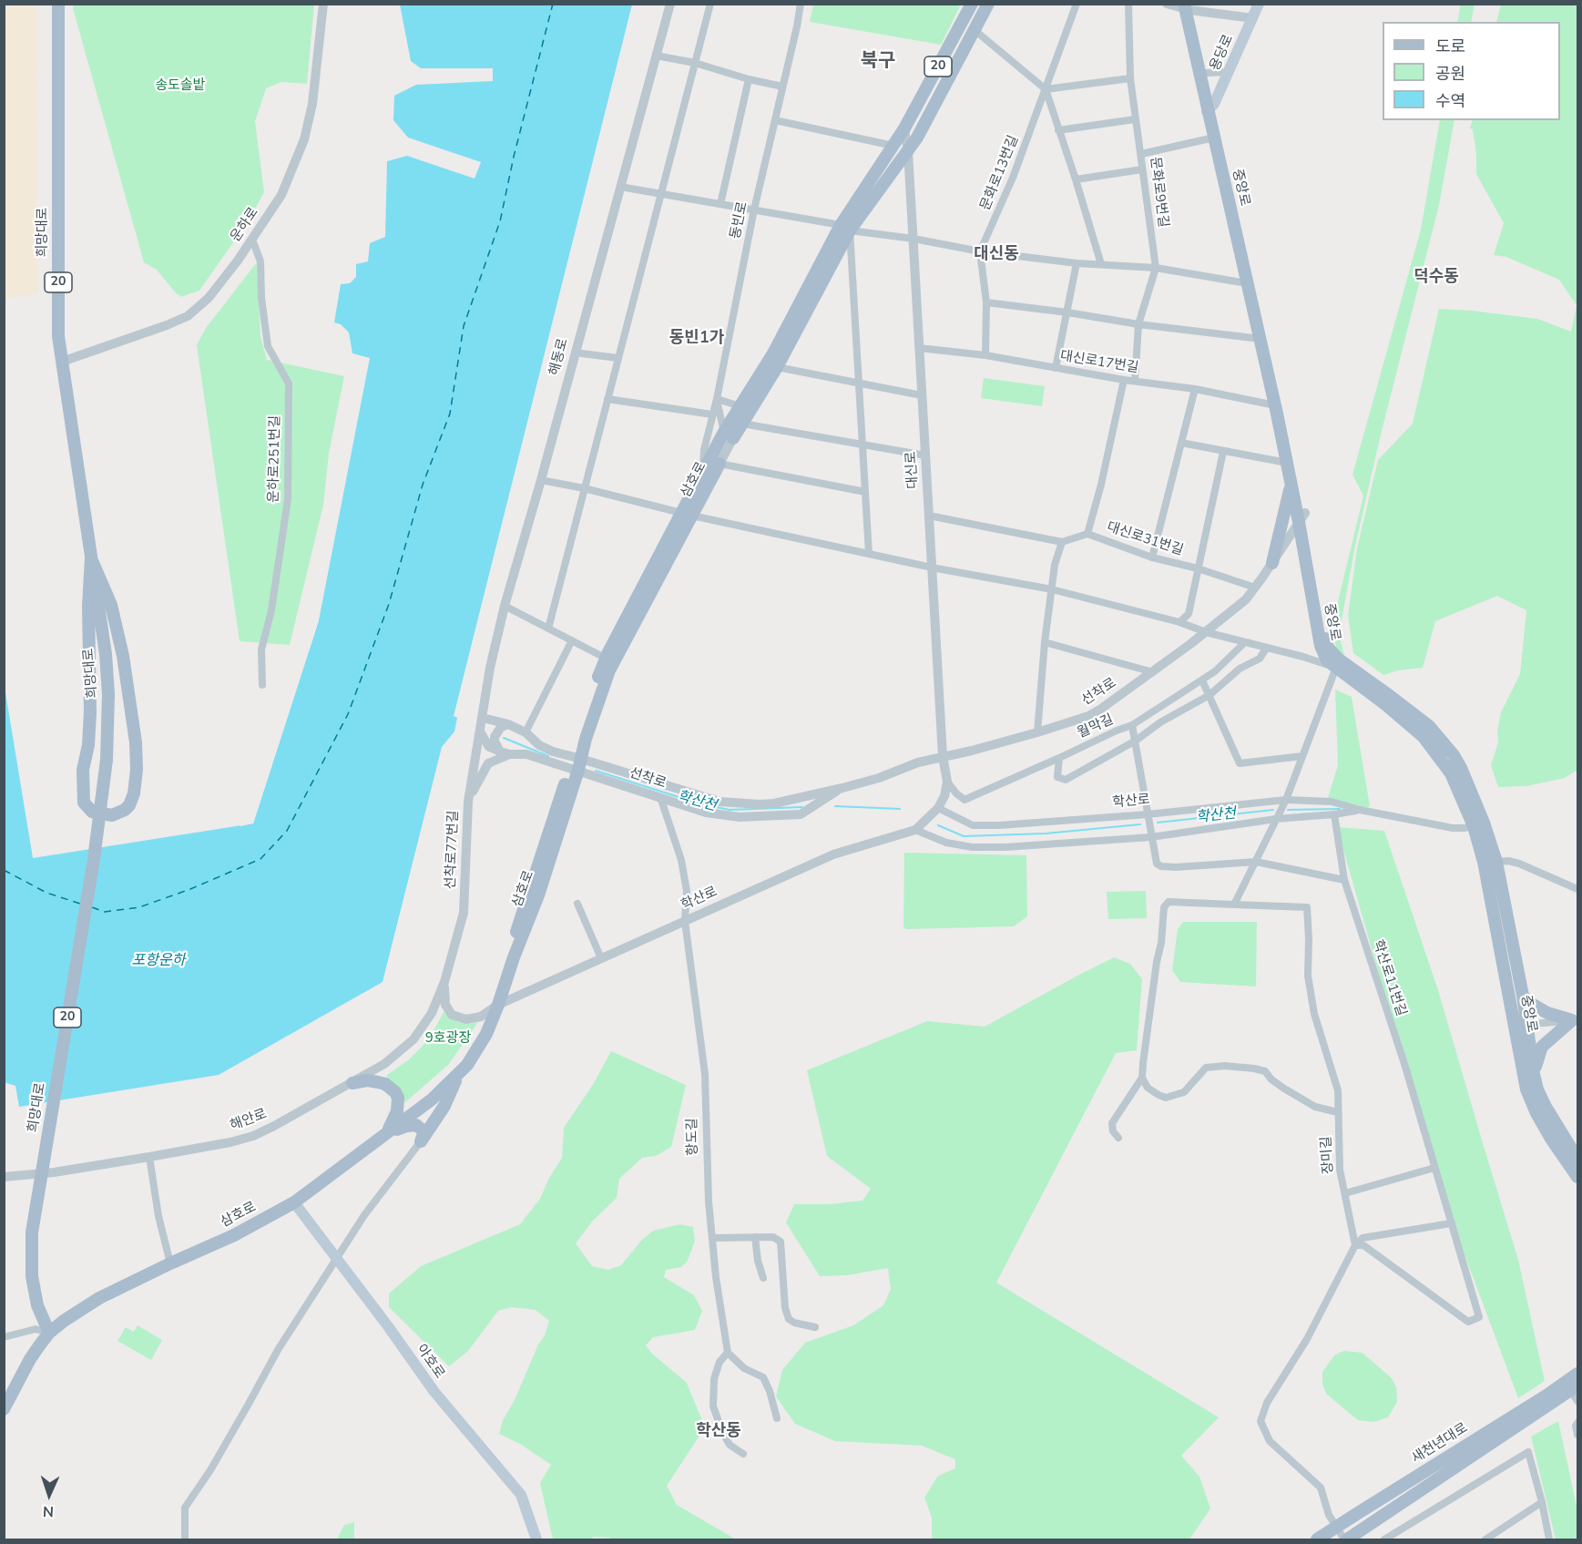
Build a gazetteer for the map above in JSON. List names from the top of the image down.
{
  "streets": {
    "main road": [
      "용당로",
      "20",
      "중앙로",
      "희망대로",
      "삼호로",
      "아호로",
      "새천년대로"
    ],
    "street": [
      "문화로13번길",
      "문화로9번길",
      "동빈로",
      "운하로",
      "해동로",
      "대신로17번길",
      "운하로251번길",
      "대신로",
      "대신로31번길",
      "선착로",
      "월막길",
      "학산로",
      "선착로77번길",
      "학산로11번길",
      "해안로",
      "항도길",
      "장미길"
    ]
  },
  "crossings": [
    ["용당로", "중앙로"],
    ["중앙로", "대신로17번길"],
    ["중앙로", "선착로"],
    ["중앙로", "학산로"],
    ["문화로9번길", "대신로17번길"],
    ["동빈로", "삼호로"],
    ["운하로", "희망대로"],
    ["운하로", "운하로251번길"],
    ["희망대로", "삼호로"],
    ["해동로", "선착로"],
    ["해동로", "선착로77번길"],
    ["대신로17번길", "대신로"],
    ["대신로", "삼호로"],
    ["대신로", "대신로31번길"],
    ["대신로", "선착로"],
    ["대신로", "월막길"],
    ["대신로", "학산로"],
    ["삼호로", "선착로"],
    ["삼호로", "학산로"],
    ["삼호로", "아호로"],
    ["대신로31번길", "선착로"],
    ["선착로", "선착로77번길"],
    ["선착로", "항도길"],
    ["학산로", "선착로77번길"],
    ["학산로", "학산로11번길"],
    ["학산로", "해안로"],
    ["학산로", "항도길"],
    ["선착로77번길", "해안로"],
    ["학산로11번길", "장미길"]
  ],
  "districts": [
    "북구",
    "대신동",
    "덕수동",
    "동빈1가",
    "학산동"
  ],
  "water": ["학산천", "포항운하"],
  "parks": ["송도솔밭", "9호광장"],
  "legend": ["도로", "공원", "수역"],
  "north": "bottom"
}
